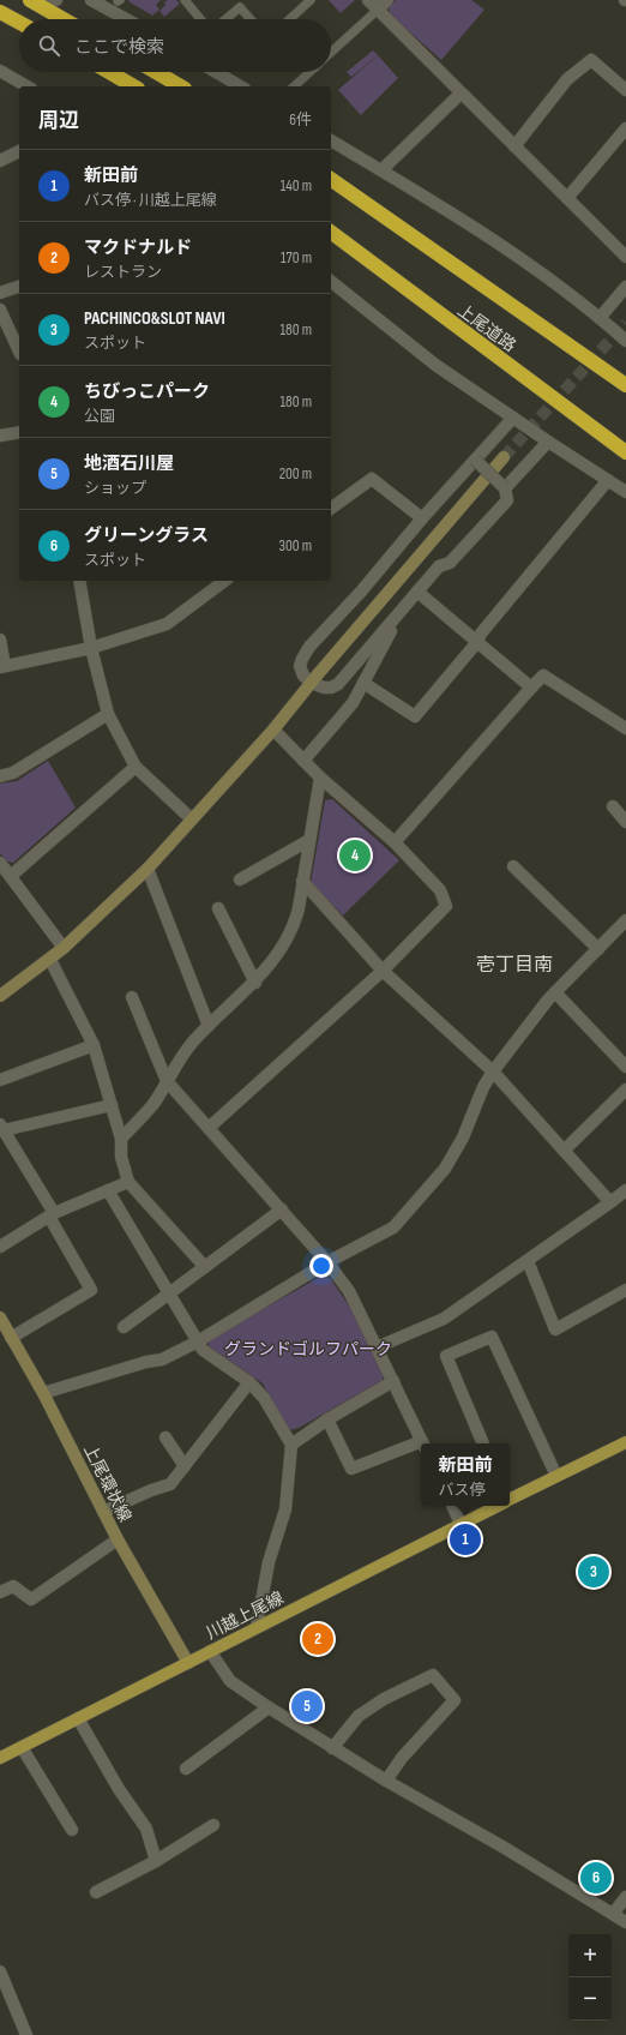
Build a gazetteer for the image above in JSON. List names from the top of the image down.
{
  "streets": {
    "highway": ["上尾道路"],
    "main road": ["川越上尾線"],
    "street": ["上尾環状線"]
  },
  "crossings": [
    ["上尾環状線", "川越上尾線"]
  ],
  "districts": ["壱丁目南"],
  "parks": ["グランドゴルフパーク"],
  "page": {
    "search": "ここで検索",
    "heading": ["周辺", "6件"],
    "list": [
      {
        "mark": "1",
        "name": "新田前",
        "note": "バス停 · 川越上尾線",
        "value": "140 m"
      },
      {
        "mark": "2",
        "name": "マクドナルド",
        "note": "レストラン",
        "value": "170 m"
      },
      {
        "mark": "3",
        "name": "PACHINCO&SLOT NAVI",
        "note": "スポット",
        "value": "180 m"
      },
      {
        "mark": "4",
        "name": "ちびっこパーク",
        "note": "公園",
        "value": "180 m"
      },
      {
        "mark": "5",
        "name": "地酒石川屋",
        "note": "ショップ",
        "value": "200 m"
      },
      {
        "mark": "6",
        "name": "グリーングラス",
        "note": "スポット",
        "value": "300 m"
      }
    ],
    "pins": [
      "4",
      "1",
      "3",
      "2",
      "5",
      "6"
    ],
    "popup": ["新田前", "バス停"],
    "map_buttons": ["+", "−"]
  }
}
